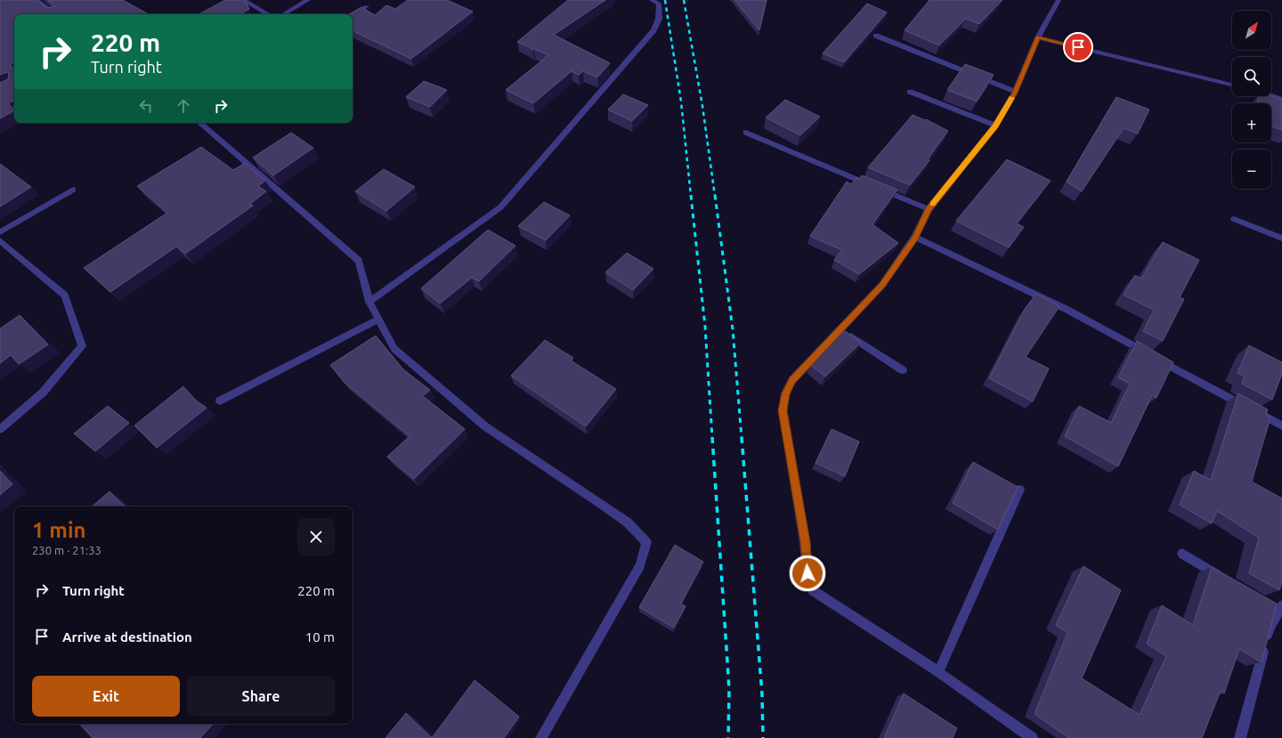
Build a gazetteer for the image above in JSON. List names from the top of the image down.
{
  "north": "top right",
  "page": {
    "map_buttons": ["+", "−"],
    "turn": ["220 m", "Turn right"],
    "heading": ["1 min", "230 m · 21:33"],
    "list": [
      {
        "name": "Turn right",
        "value": "220 m"
      },
      {
        "name": "Arrive at destination",
        "value": "10 m"
      }
    ],
    "buttons": ["Exit", "Share"]
  }
}
